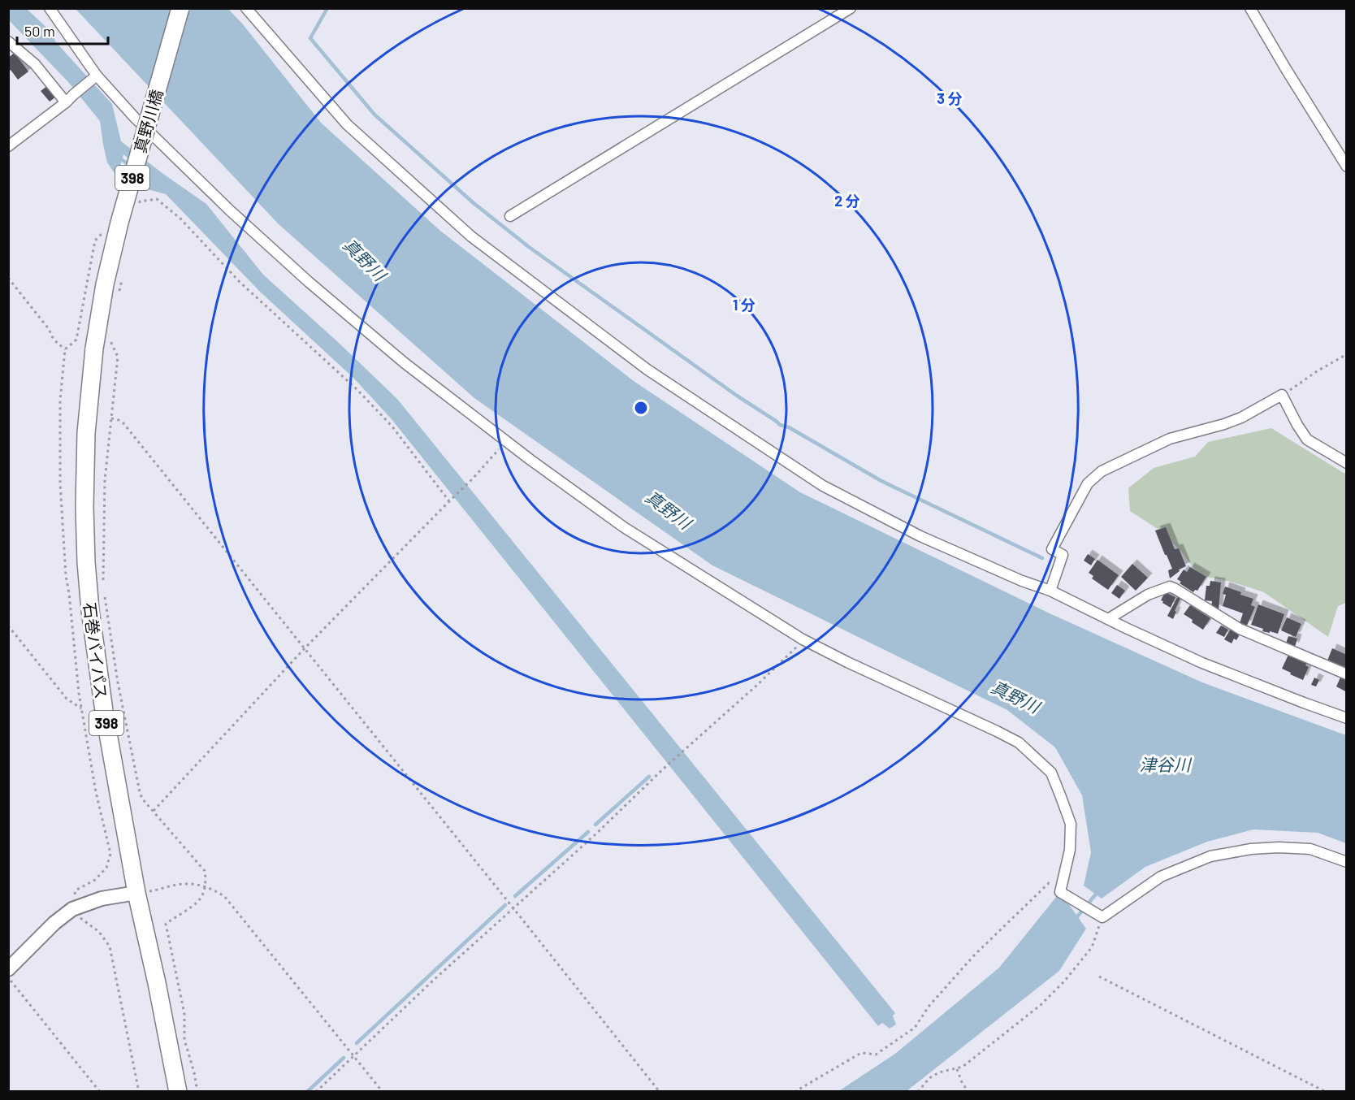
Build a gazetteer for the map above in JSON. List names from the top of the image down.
{
  "streets": {
    "highway": ["真野川橋", "398", "石巻バイパス"]
  },
  "crossings": [
    ["真野川橋", "石巻バイパス"]
  ],
  "water": ["真野川", "津谷川"],
  "scale_bar": "50 m",
  "rings": ["3 分", "2 分", "1 分"]
}
